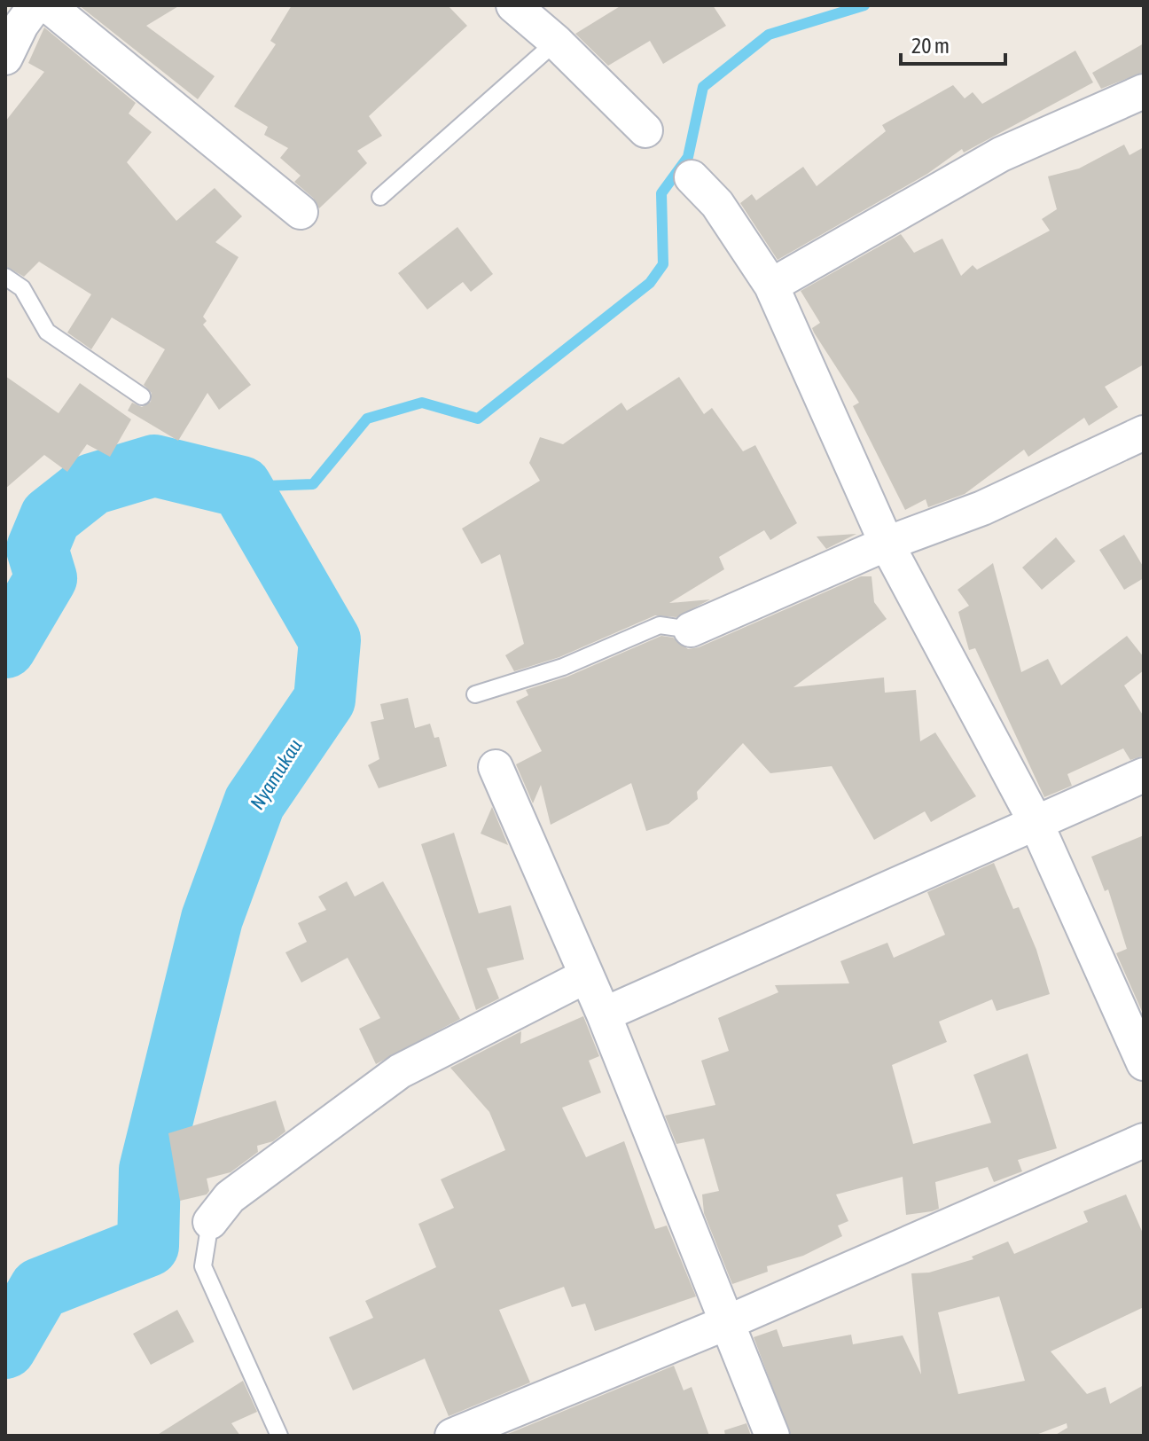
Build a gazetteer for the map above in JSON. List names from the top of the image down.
{
  "water": ["Nyamukau"],
  "scale_bar": "20 m"
}
